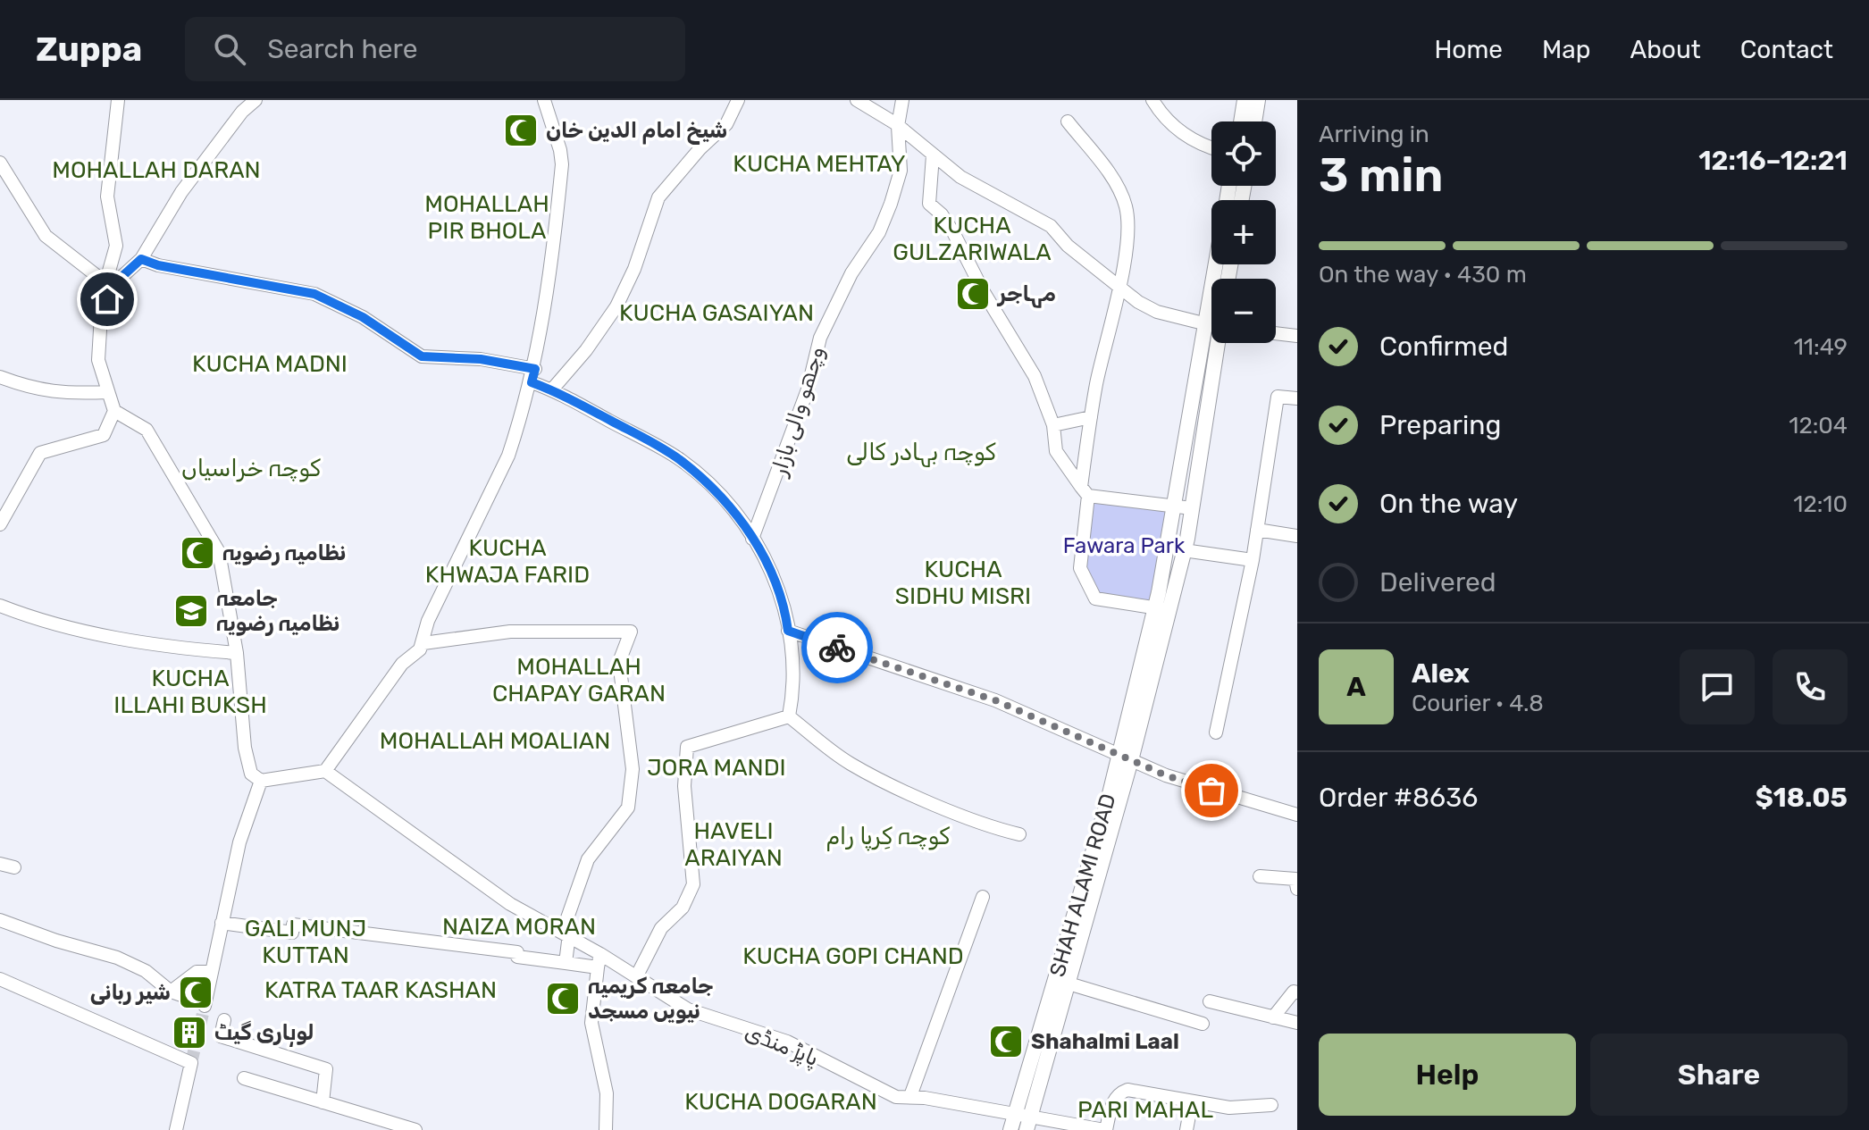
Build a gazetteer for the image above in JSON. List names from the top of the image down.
{
  "streets": {
    "street": ["وچھو والی بازار", "SHAH ALAMI ROAD", "پاپڑ منڈی"]
  },
  "crossings": [
    ["SHAH ALAMI ROAD", "پاپڑ منڈی"]
  ],
  "districts": [
    "KUCHA MEHTAY",
    "MOHALLAH DARAN",
    "MOHALLAH PIR BHOLA",
    "KUCHA GULZARIWALA",
    "KUCHA GASAIYAN",
    "KUCHA MADNI",
    "کوچہ بہادر کالی",
    "کوچہ خراسیاں",
    "KUCHA KHWAJA FARID",
    "KUCHA SIDHU MISRI",
    "MOHALLAH CHAPAY GARAN",
    "KUCHA ILLAHI BUKSH",
    "MOHALLAH MOALIAN",
    "JORA MANDI",
    "HAVELI ARAIYAN",
    "کوچہ کِرپا رام",
    "NAIZA MORAN",
    "GALI MUNJ KUTTAN",
    "KUCHA GOPI CHAND",
    "KATRA TAAR KASHAN",
    "KUCHA DOGARAN",
    "PARI MAHAL"
  ],
  "parks": ["Fawara Park"],
  "places": {
    "mosque": [
      "شیخ امام الدین خان",
      "مہاجر",
      "نظامیہ رضویہ",
      "شیر ربانی",
      "جامعہ کریمیہ نیویں مسجد",
      "Shahalmi Laal"
    ],
    "school or university": ["جامعہ نظامیہ رضویہ"],
    "building": ["لوہاری گیٹ"]
  },
  "page": {
    "header": "Zuppa",
    "search": "Search here",
    "nav": [
      "Home",
      "Map",
      "About",
      "Contact"
    ],
    "heading": ["3 min", "Arriving in", "12:16–12:21"],
    "panel": [
      "Alex",
      "Courier · 4.8",
      "Order #8636",
      "$18.05"
    ],
    "map_buttons": ["+", "−"],
    "bar": "On the way · 430 m",
    "list": [
      ["Confirmed", "11:49"],
      ["Preparing", "12:04"],
      ["On the way", "12:10"],
      "Delivered"
    ],
    "round": "A",
    "buttons": ["Help", "Share"]
  }
}
